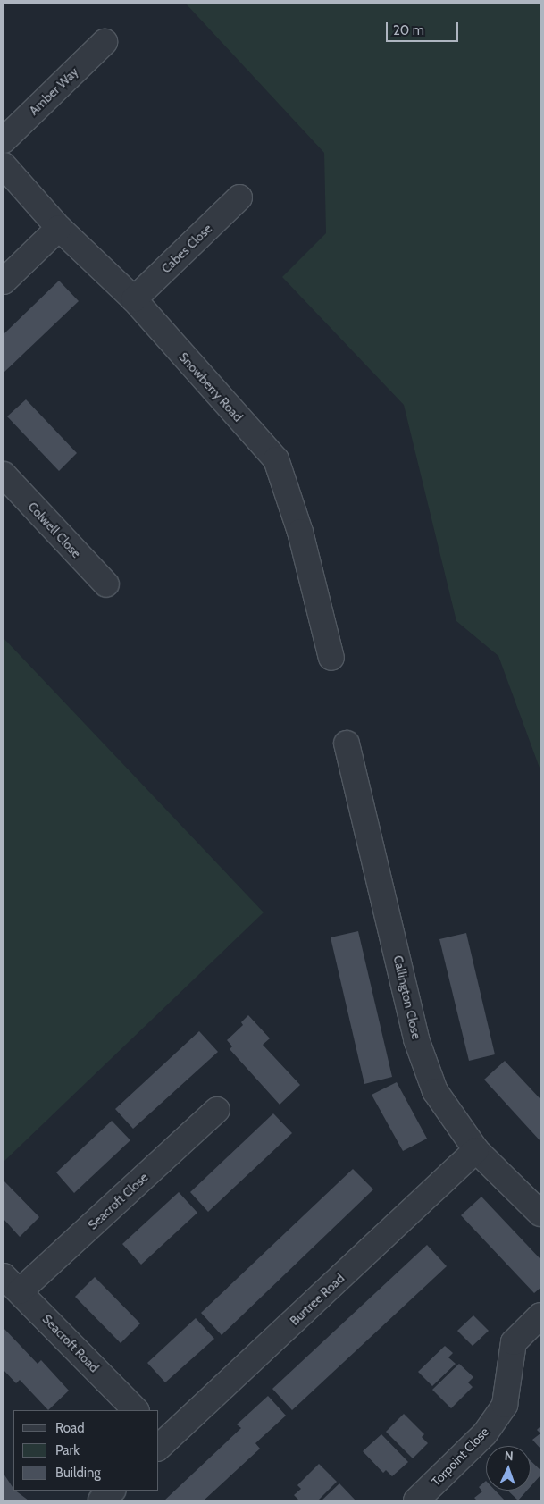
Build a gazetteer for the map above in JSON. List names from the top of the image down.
{
  "streets": {
    "street": [
      "Amber Way",
      "Cabes Close",
      "Snowberry Road",
      "Colwell Close",
      "Callington Close",
      "Seacroft Close",
      "Burtree Road",
      "Seacroft Road",
      "Torpoint Close"
    ]
  },
  "crossings": [
    ["Cabes Close", "Snowberry Road"],
    ["Callington Close", "Burtree Road"],
    ["Seacroft Close", "Seacroft Road"]
  ],
  "legend": ["Road", "Park", "Building"],
  "scale_bar": "20 m",
  "north": "top"
}
